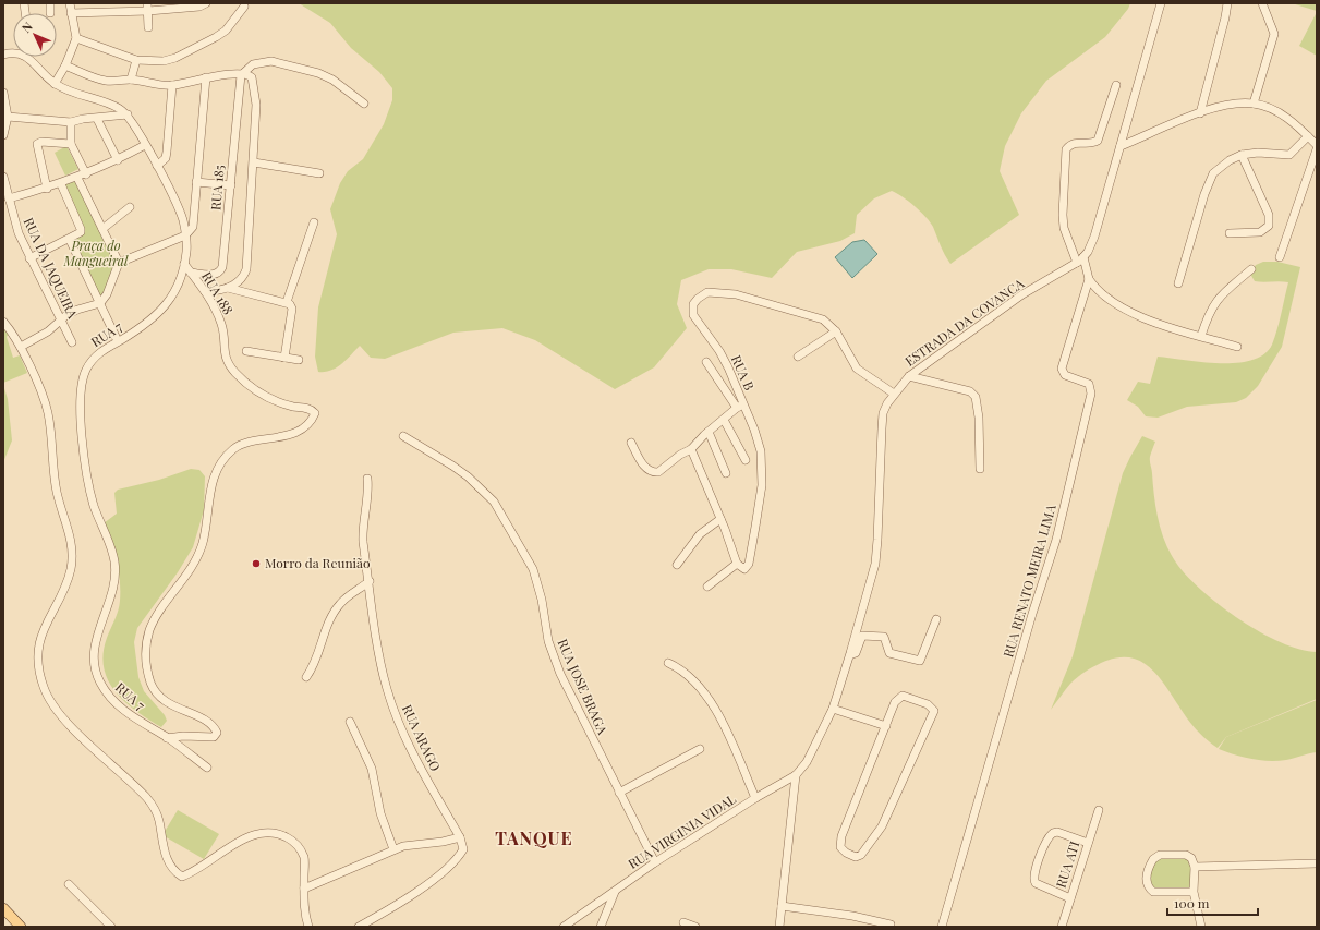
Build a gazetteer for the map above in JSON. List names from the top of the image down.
{
  "streets": {
    "street": [
      "RUA 185",
      "RUA DA JAQUEIRA",
      "RUA 188",
      "ESTRADA DA COVANCA",
      "RUA 7",
      "RUA B",
      "RUA RENATO MEIRA LIMA",
      "RUA JOSE BRAGA",
      "RUA ARAGO",
      "RUA VIRGINIA VIDAL",
      "RUA ATI"
    ]
  },
  "crossings": [
    ["RUA 185", "RUA 188"],
    ["RUA 188", "RUA 7"],
    ["ESTRADA DA COVANCA", "RUA B"],
    ["ESTRADA DA COVANCA", "RUA VIRGINIA VIDAL"],
    ["RUA JOSE BRAGA", "RUA VIRGINIA VIDAL"]
  ],
  "districts": ["TANQUE"],
  "parks": ["Praça do Mangueiral"],
  "places": ["Morro da Reunião"],
  "scale_bar": "100 m",
  "north": "top left"
}
